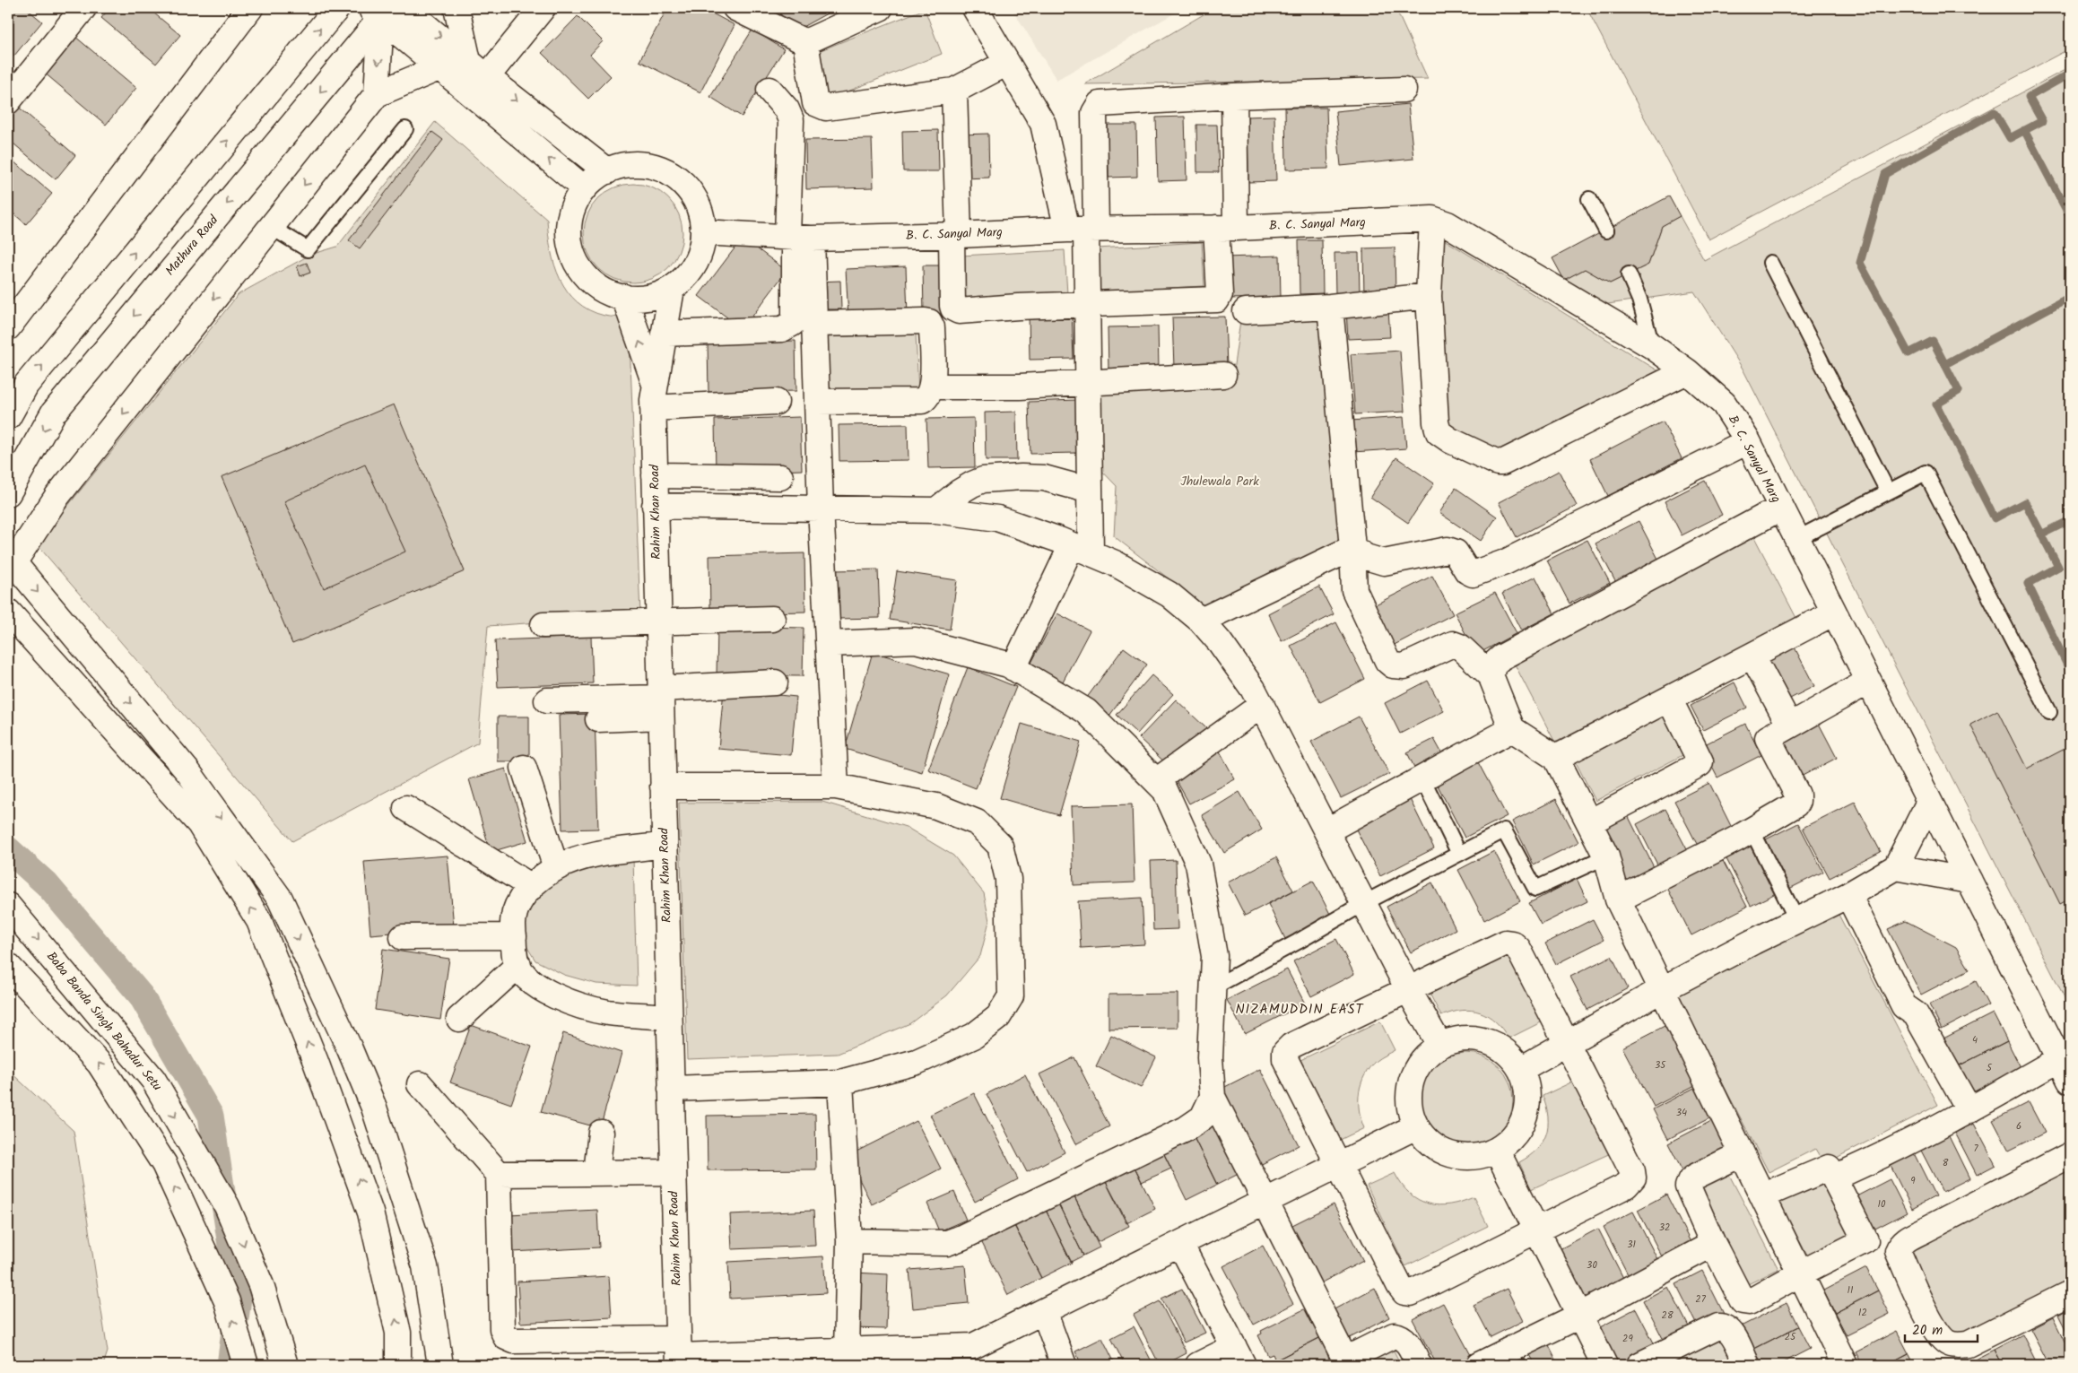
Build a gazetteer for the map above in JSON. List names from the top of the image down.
{
  "streets": {
    "main road": [
      "B. C. Sanyal Marg",
      "Mathura Road",
      "Rahim Khan Road",
      "Baba Banda Singh Bahadur Setu"
    ]
  },
  "crossings": [
    ["B. C. Sanyal Marg", "Rahim Khan Road"]
  ],
  "districts": ["NIZAMUDDIN EAST"],
  "parks": ["Jhulewala Park"],
  "house_numbers": [
    "4",
    "35",
    "5",
    "34",
    "6",
    "7",
    "8",
    "9",
    "10",
    "32",
    "31",
    "30",
    "11",
    "27",
    "12",
    "28",
    "25",
    "29"
  ],
  "scale_bar": "20 m"
}
